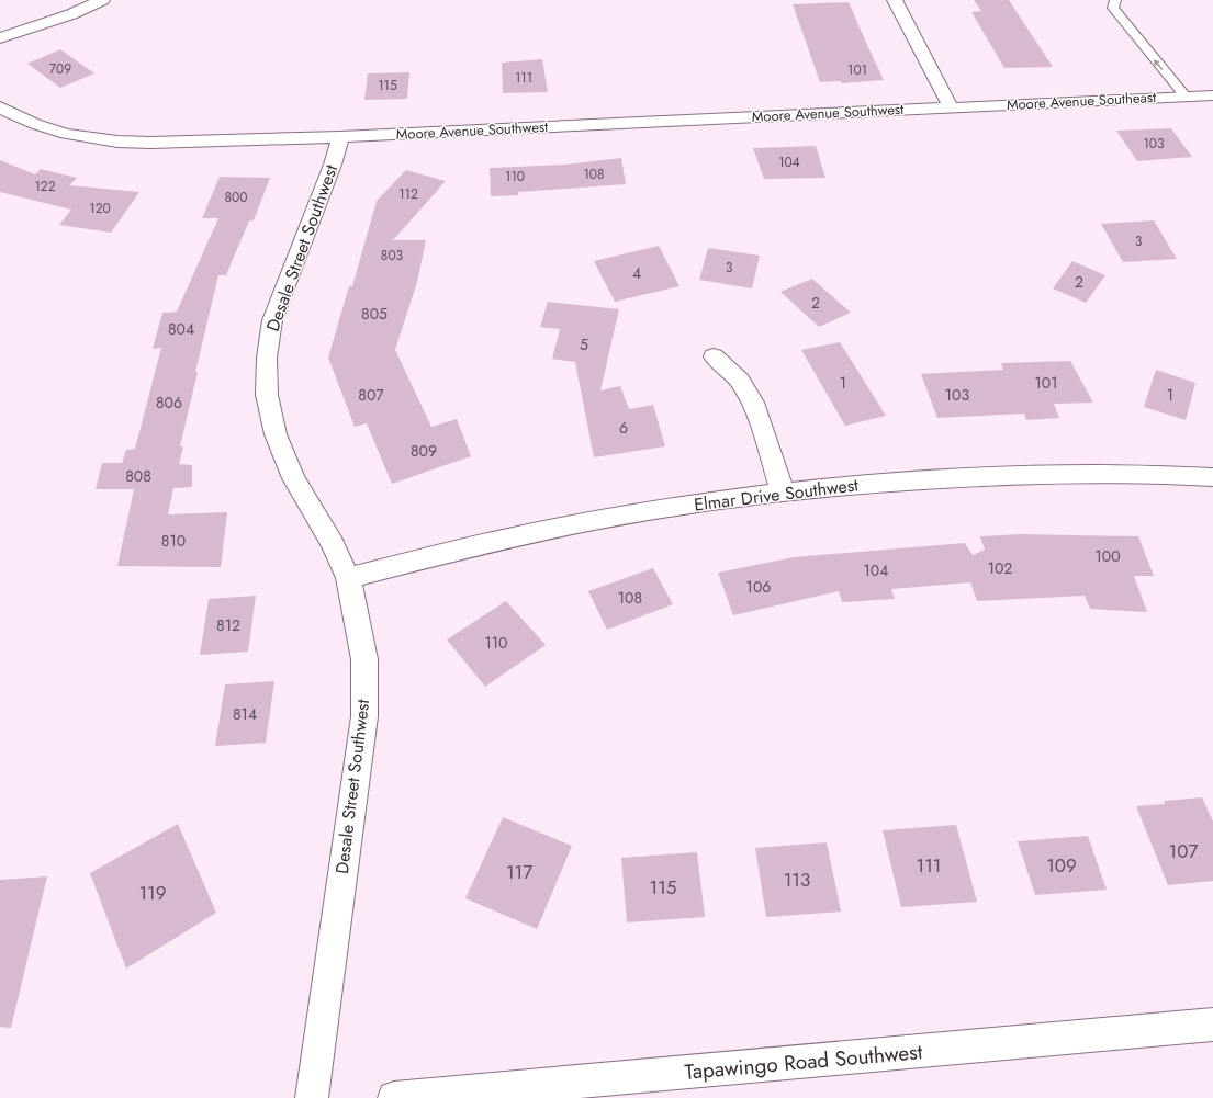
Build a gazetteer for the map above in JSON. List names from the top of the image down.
{
  "streets": {
    "street": [
      "Moore Avenue Southeast",
      "Moore Avenue Southwest",
      "Desale Street Southwest",
      "Elmar Drive Southwest",
      "Tapawingo Road Southwest"
    ]
  },
  "crossings": [
    ["Moore Avenue Southeast", "Moore Avenue Southwest"],
    ["Moore Avenue Southwest", "Desale Street Southwest"],
    ["Desale Street Southwest", "Elmar Drive Southwest"]
  ],
  "house_numbers": [
    "709",
    "101",
    "111",
    "115",
    "103",
    "104",
    "108",
    "110",
    "122",
    "112",
    "800",
    "120",
    "3",
    "803",
    "3",
    "4",
    "2",
    "2",
    "805",
    "804",
    "5",
    "1",
    "101",
    "807",
    "103",
    "1",
    "806",
    "6",
    "809",
    "808",
    "810",
    "100",
    "102",
    "104",
    "106",
    "108",
    "812",
    "110",
    "814",
    "107",
    "111",
    "109",
    "117",
    "113",
    "115",
    "119"
  ]
}
